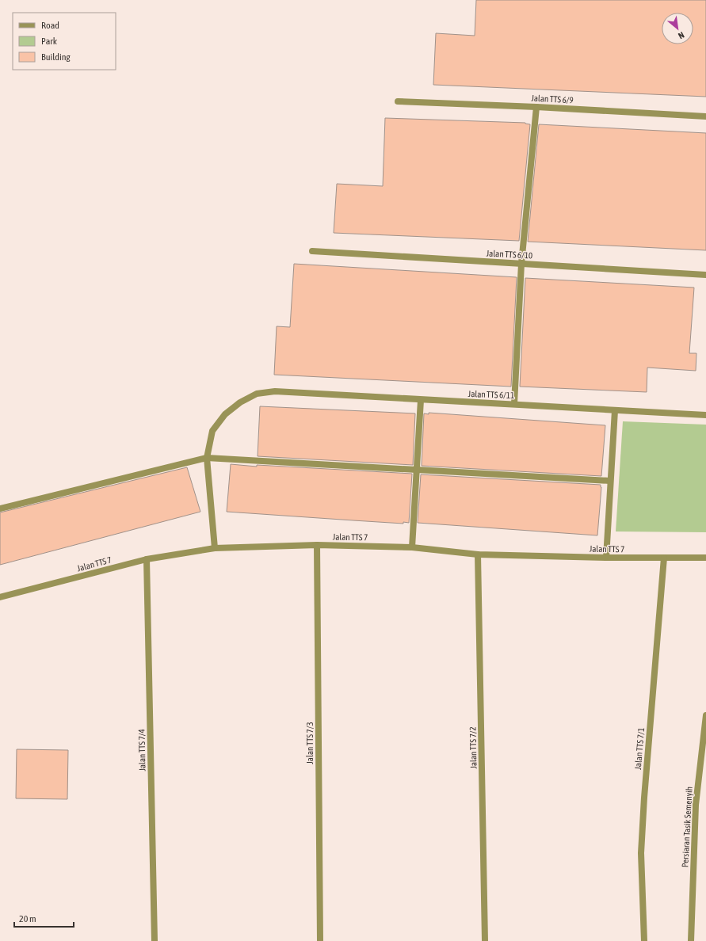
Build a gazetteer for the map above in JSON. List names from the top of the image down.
{
  "streets": {
    "street": [
      "Jalan TTS 6/9",
      "Jalan TTS 6/10",
      "Jalan TTS 6/11",
      "Jalan TTS 7",
      "Jalan TTS 7/3",
      "Jalan TTS 7/2",
      "Jalan TTS 7/1",
      "Jalan TTS 7/4",
      "Persiaran Tasik Semenyih"
    ]
  },
  "crossings": [
    ["Jalan TTS 6/11", "Jalan TTS 7"],
    ["Jalan TTS 7", "Jalan TTS 7/3"],
    ["Jalan TTS 7", "Jalan TTS 7/2"],
    ["Jalan TTS 7", "Jalan TTS 7/1"],
    ["Jalan TTS 7", "Jalan TTS 7/4"]
  ],
  "legend": ["Road", "Park", "Building"],
  "scale_bar": "20 m",
  "north": "bottom right"
}
